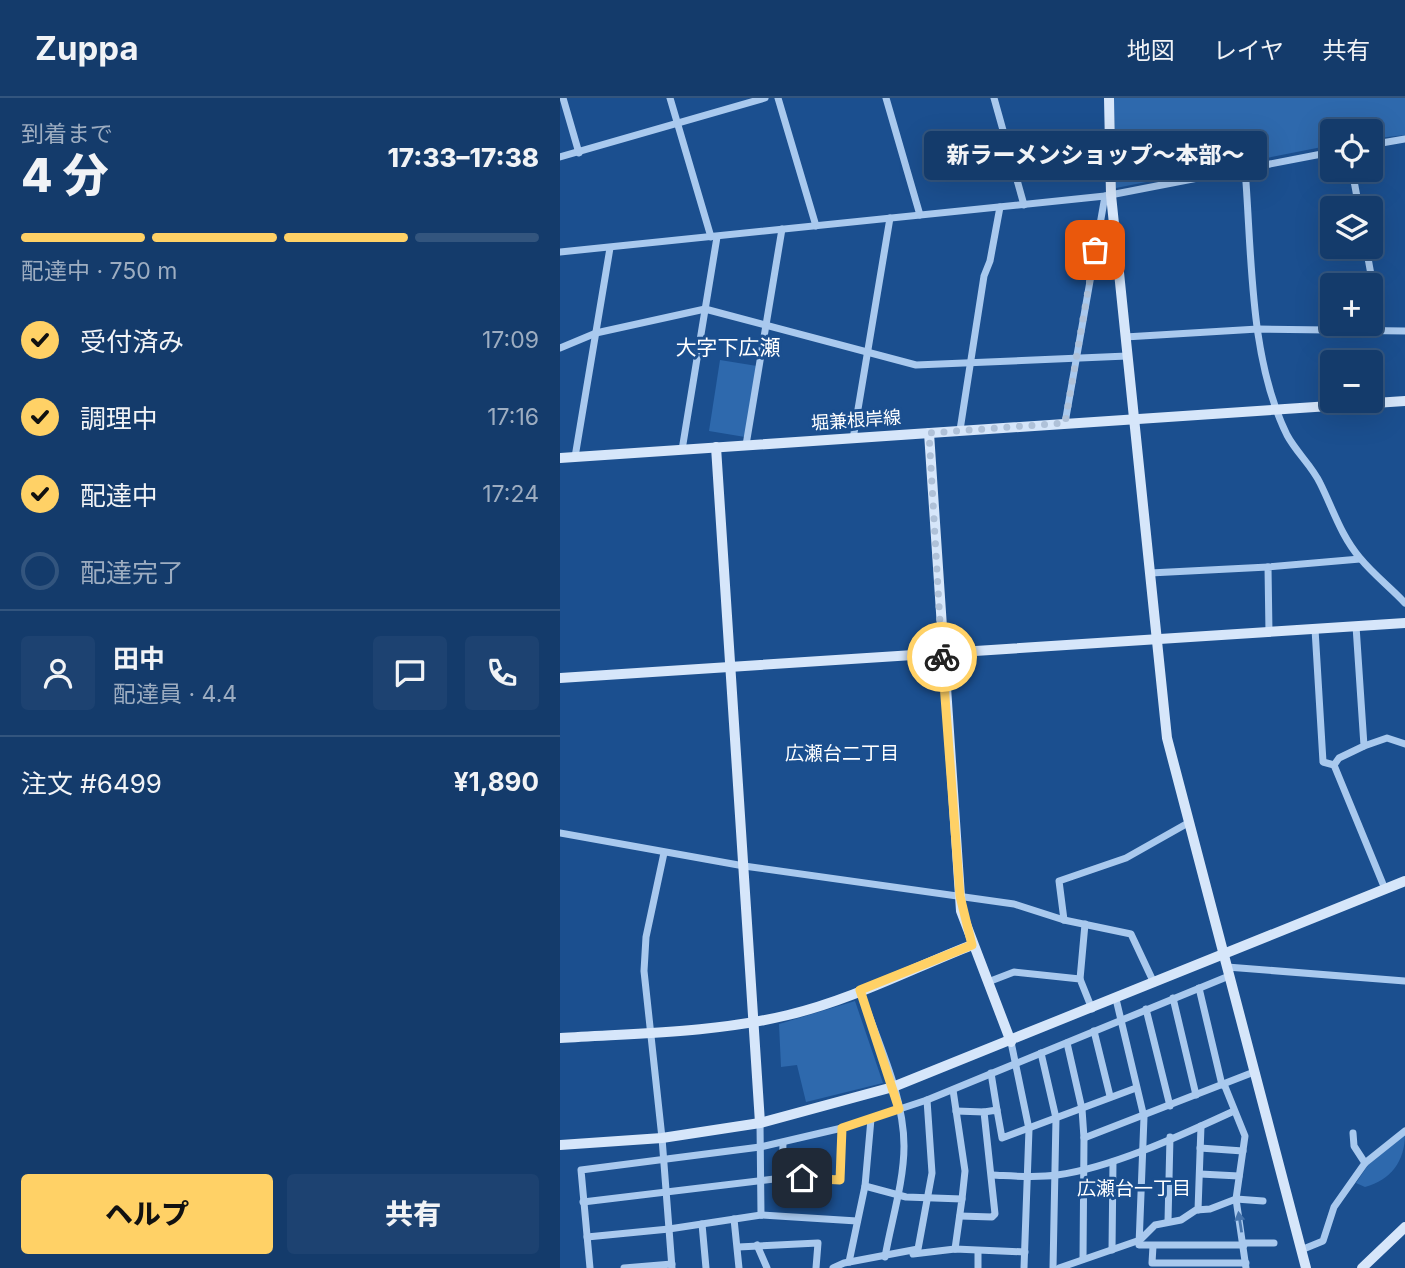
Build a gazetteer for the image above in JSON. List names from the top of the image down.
{
  "streets": {
    "street": ["堀兼根岸線"]
  },
  "districts": ["大字下広瀬", "広瀬台二丁目", "広瀬台一丁目"],
  "places": ["新ラーメンショップ～本部～"],
  "page": {
    "header": "Zuppa",
    "nav": ["地図", "レイヤ", "共有"],
    "heading": ["4 分", "到着まで", "17:33–17:38"],
    "panel": [
      "田中",
      "配達員 · 4.4",
      "注文 #6499",
      "¥1,890"
    ],
    "map_buttons": ["+", "−"],
    "bubble": "新ラーメンショップ～本部～",
    "bar": "配達中 · 750 m",
    "list": [
      ["受付済み", "17:09"],
      ["調理中", "17:16"],
      ["配達中", "17:24"],
      "配達完了"
    ],
    "buttons": ["ヘルプ", "共有"]
  }
}
